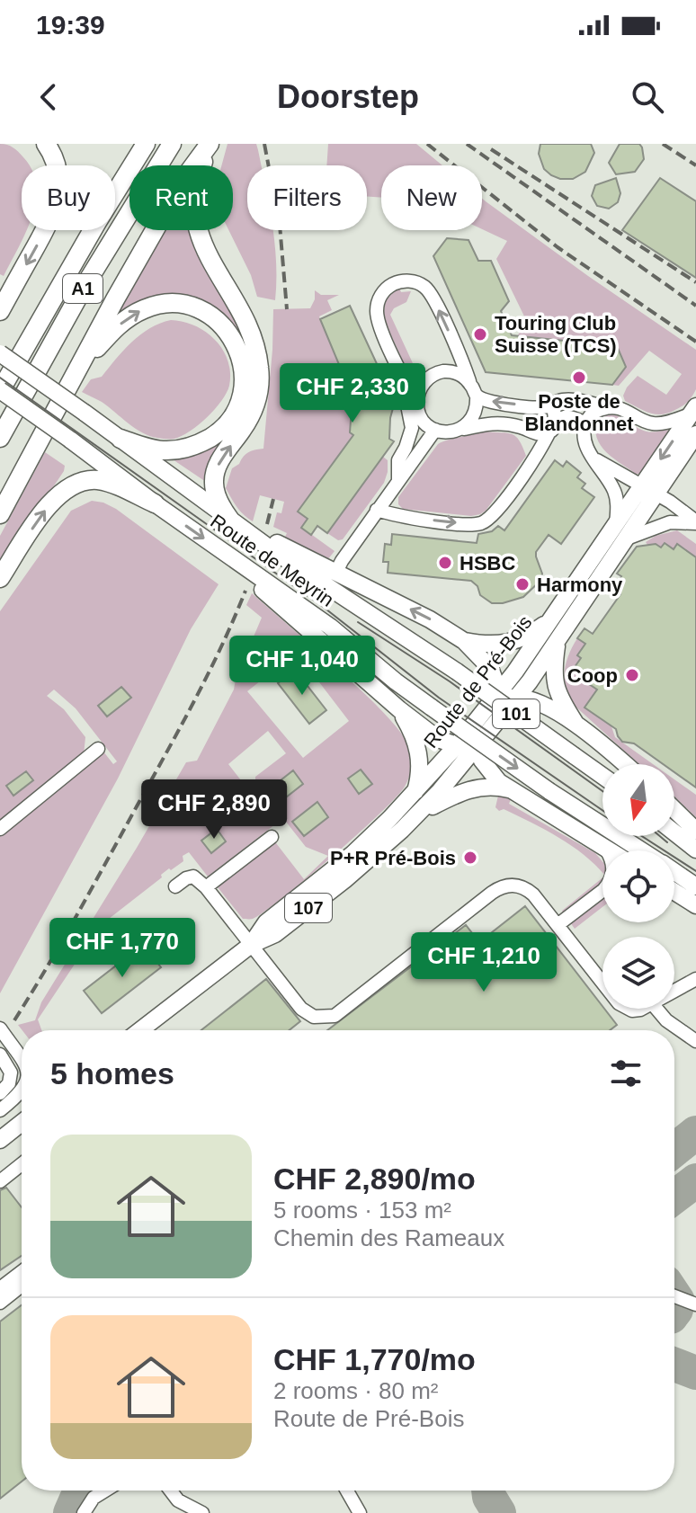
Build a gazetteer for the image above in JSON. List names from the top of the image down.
{
  "streets": {
    "highway": ["A1"],
    "main road": [
      "Route de Meyrin",
      "Route de Pré-Bois",
      "101",
      "107"
    ]
  },
  "crossings": [
    ["A1", "Route de Meyrin"]
  ],
  "places": [
    "Touring Club Suisse (TCS)",
    "Poste de Blandonnet",
    "HSBC",
    "Harmony",
    "Coop",
    "P+R Pré-Bois"
  ],
  "north": "bottom",
  "page": {
    "status": "19:39",
    "header": "Doorstep",
    "chip": [
      "Buy",
      "Rent",
      "Filters",
      "New"
    ],
    "price": [
      "CHF 2,330",
      "CHF 1,040",
      "CHF 2,890",
      "CHF 1,770",
      "CHF 1,210"
    ],
    "heading": "5 homes",
    "list": [
      {
        "name": "CHF 2,890/mo",
        "note": "5 rooms · 153 m² · Chemin des Rameaux"
      },
      {
        "name": "CHF 1,770/mo",
        "note": "2 rooms · 80 m² · Route de Pré-Bois"
      }
    ]
  }
}
